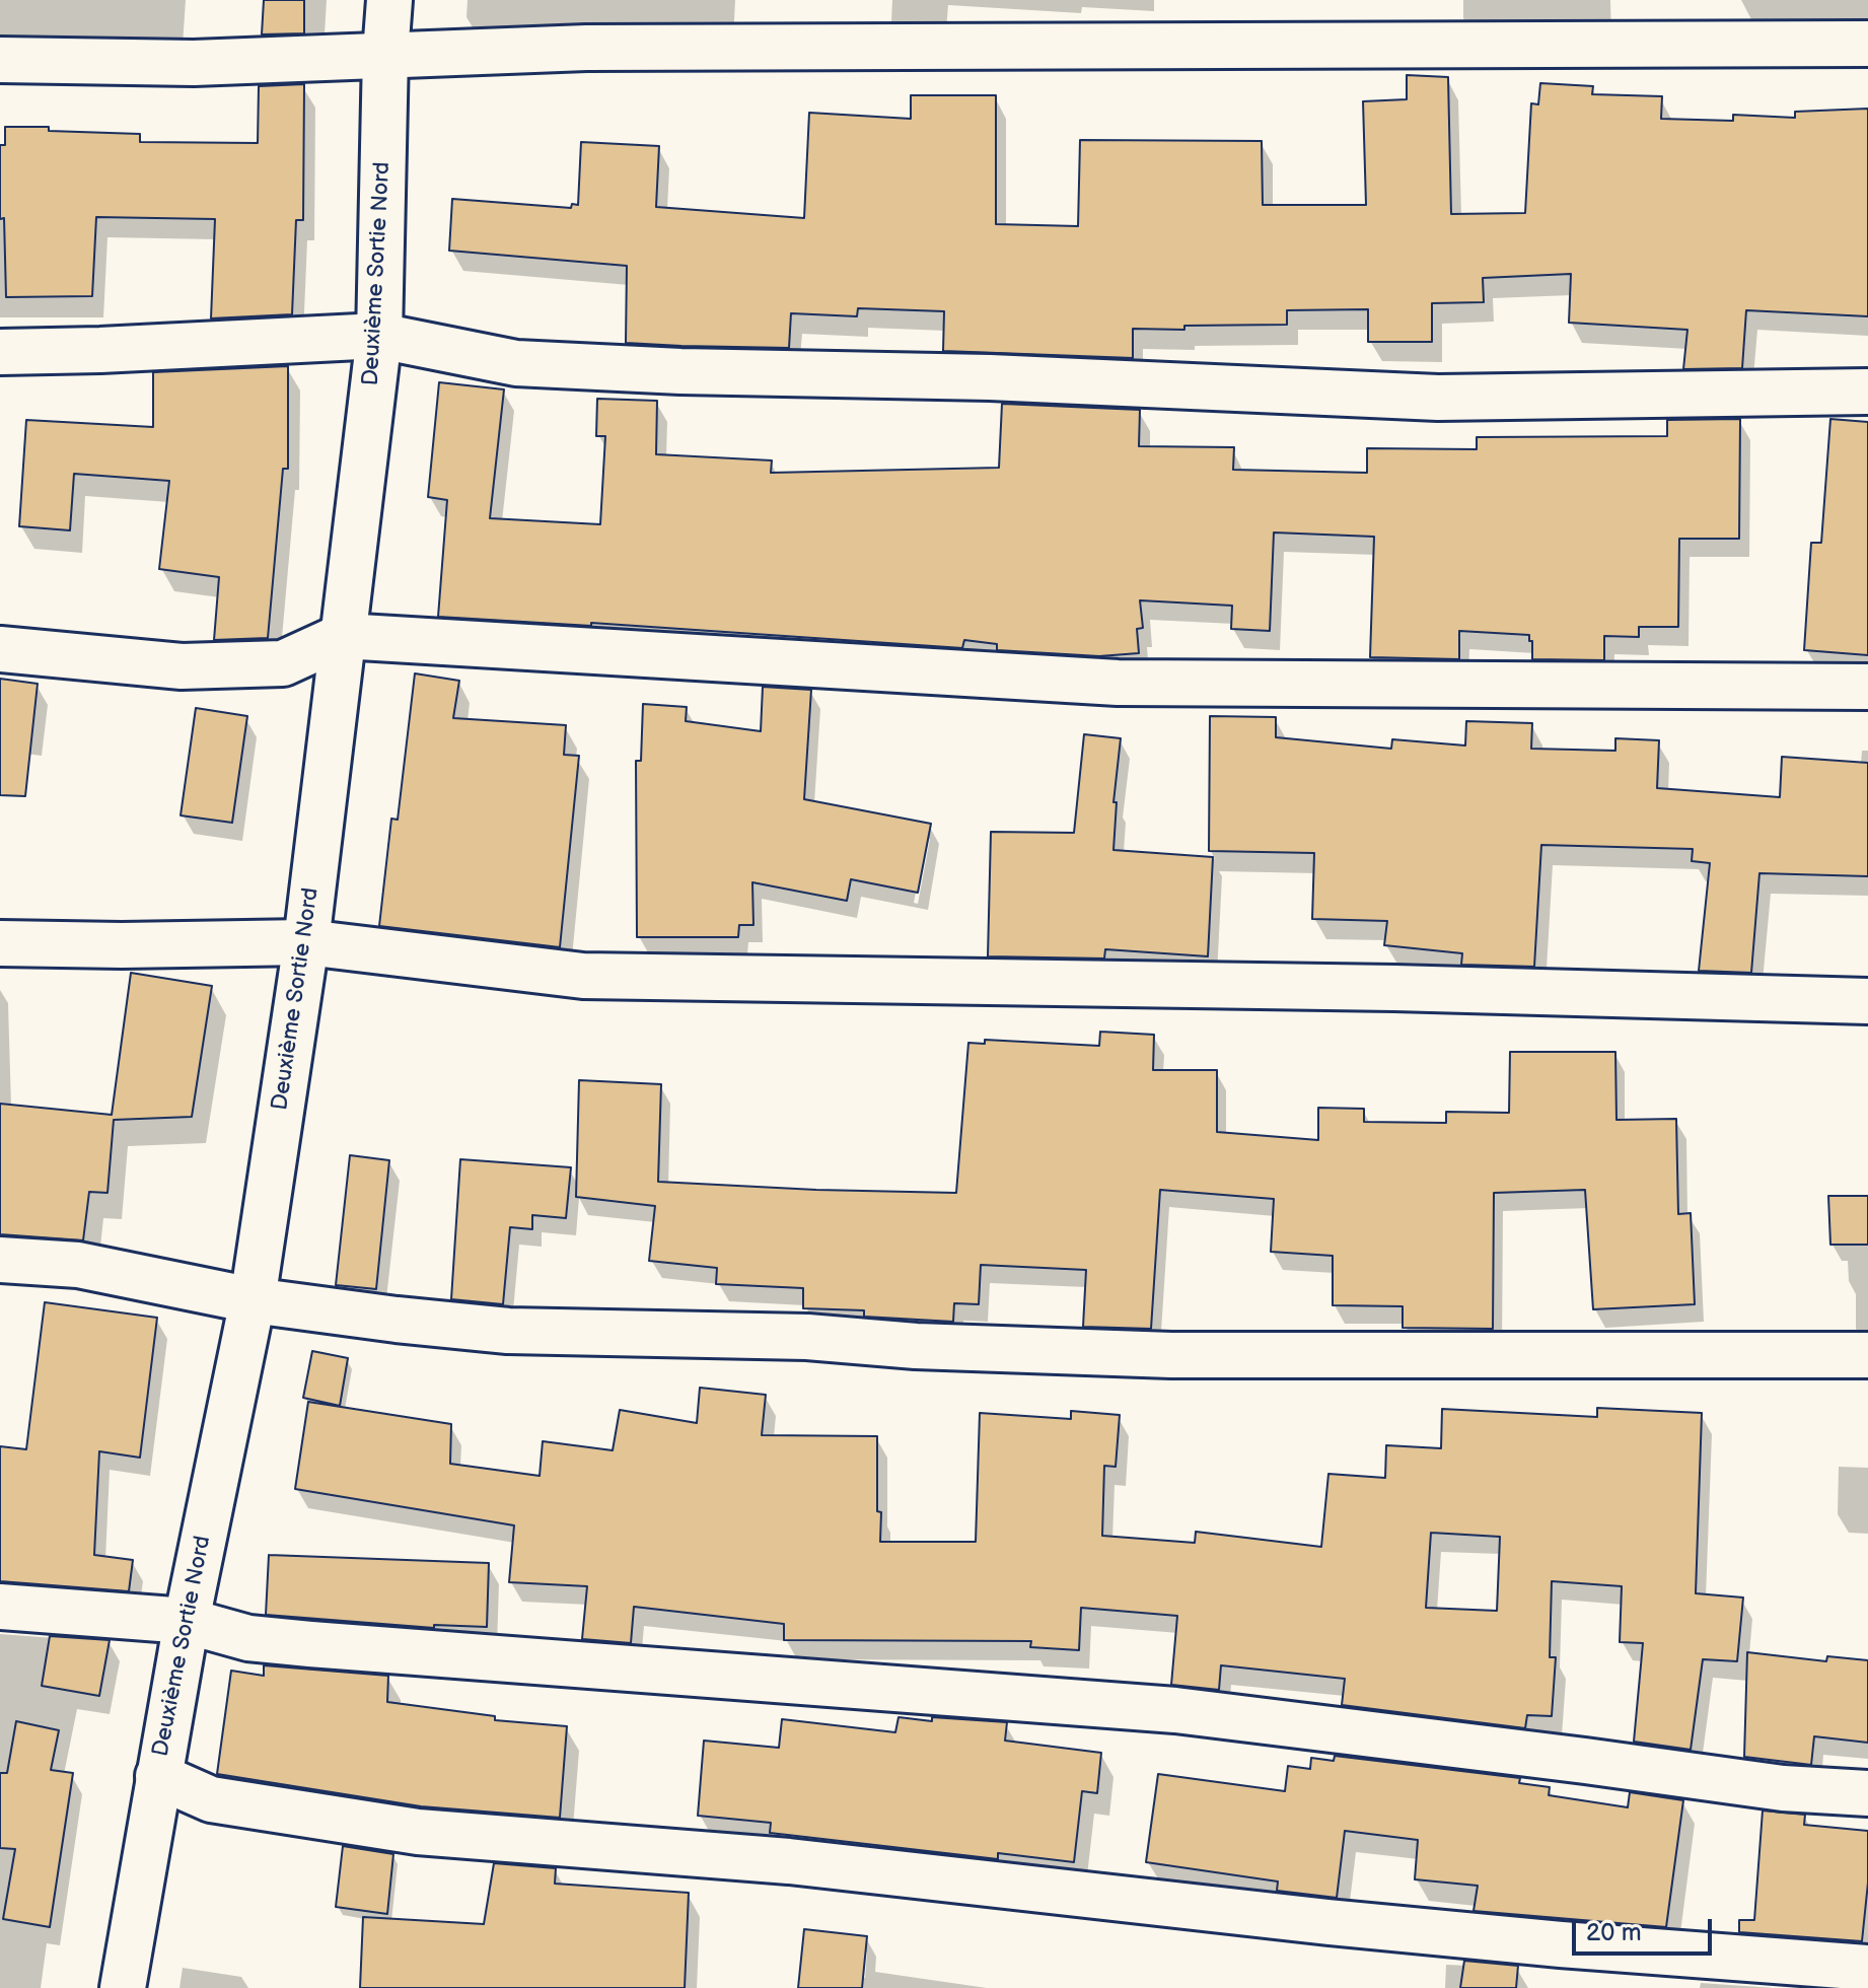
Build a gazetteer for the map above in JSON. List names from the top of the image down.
{
  "streets": {
    "street": ["Deuxième Sortie Nord"]
  },
  "scale_bar": "20 m"
}
